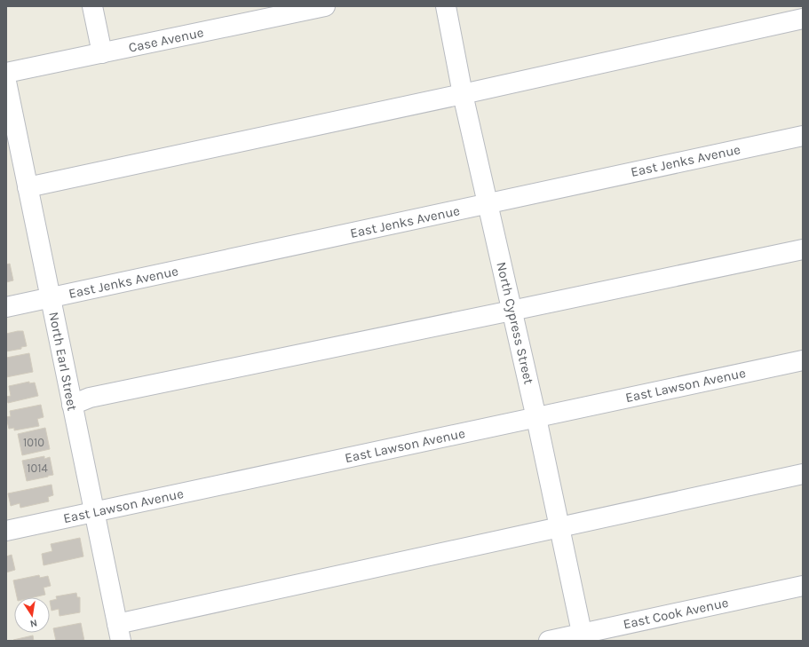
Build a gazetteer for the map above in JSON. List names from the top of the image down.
{
  "streets": {
    "street": [
      "Case Avenue",
      "East Jenks Avenue",
      "North Cypress Street",
      "North Earl Street",
      "East Lawson Avenue",
      "East Cook Avenue"
    ]
  },
  "crossings": [
    ["East Jenks Avenue", "North Cypress Street"],
    ["East Jenks Avenue", "North Earl Street"],
    ["North Cypress Street", "East Lawson Avenue"],
    ["North Cypress Street", "East Cook Avenue"],
    ["North Earl Street", "East Lawson Avenue"]
  ],
  "house_numbers": ["1010", "1014"],
  "north": "bottom"
}
